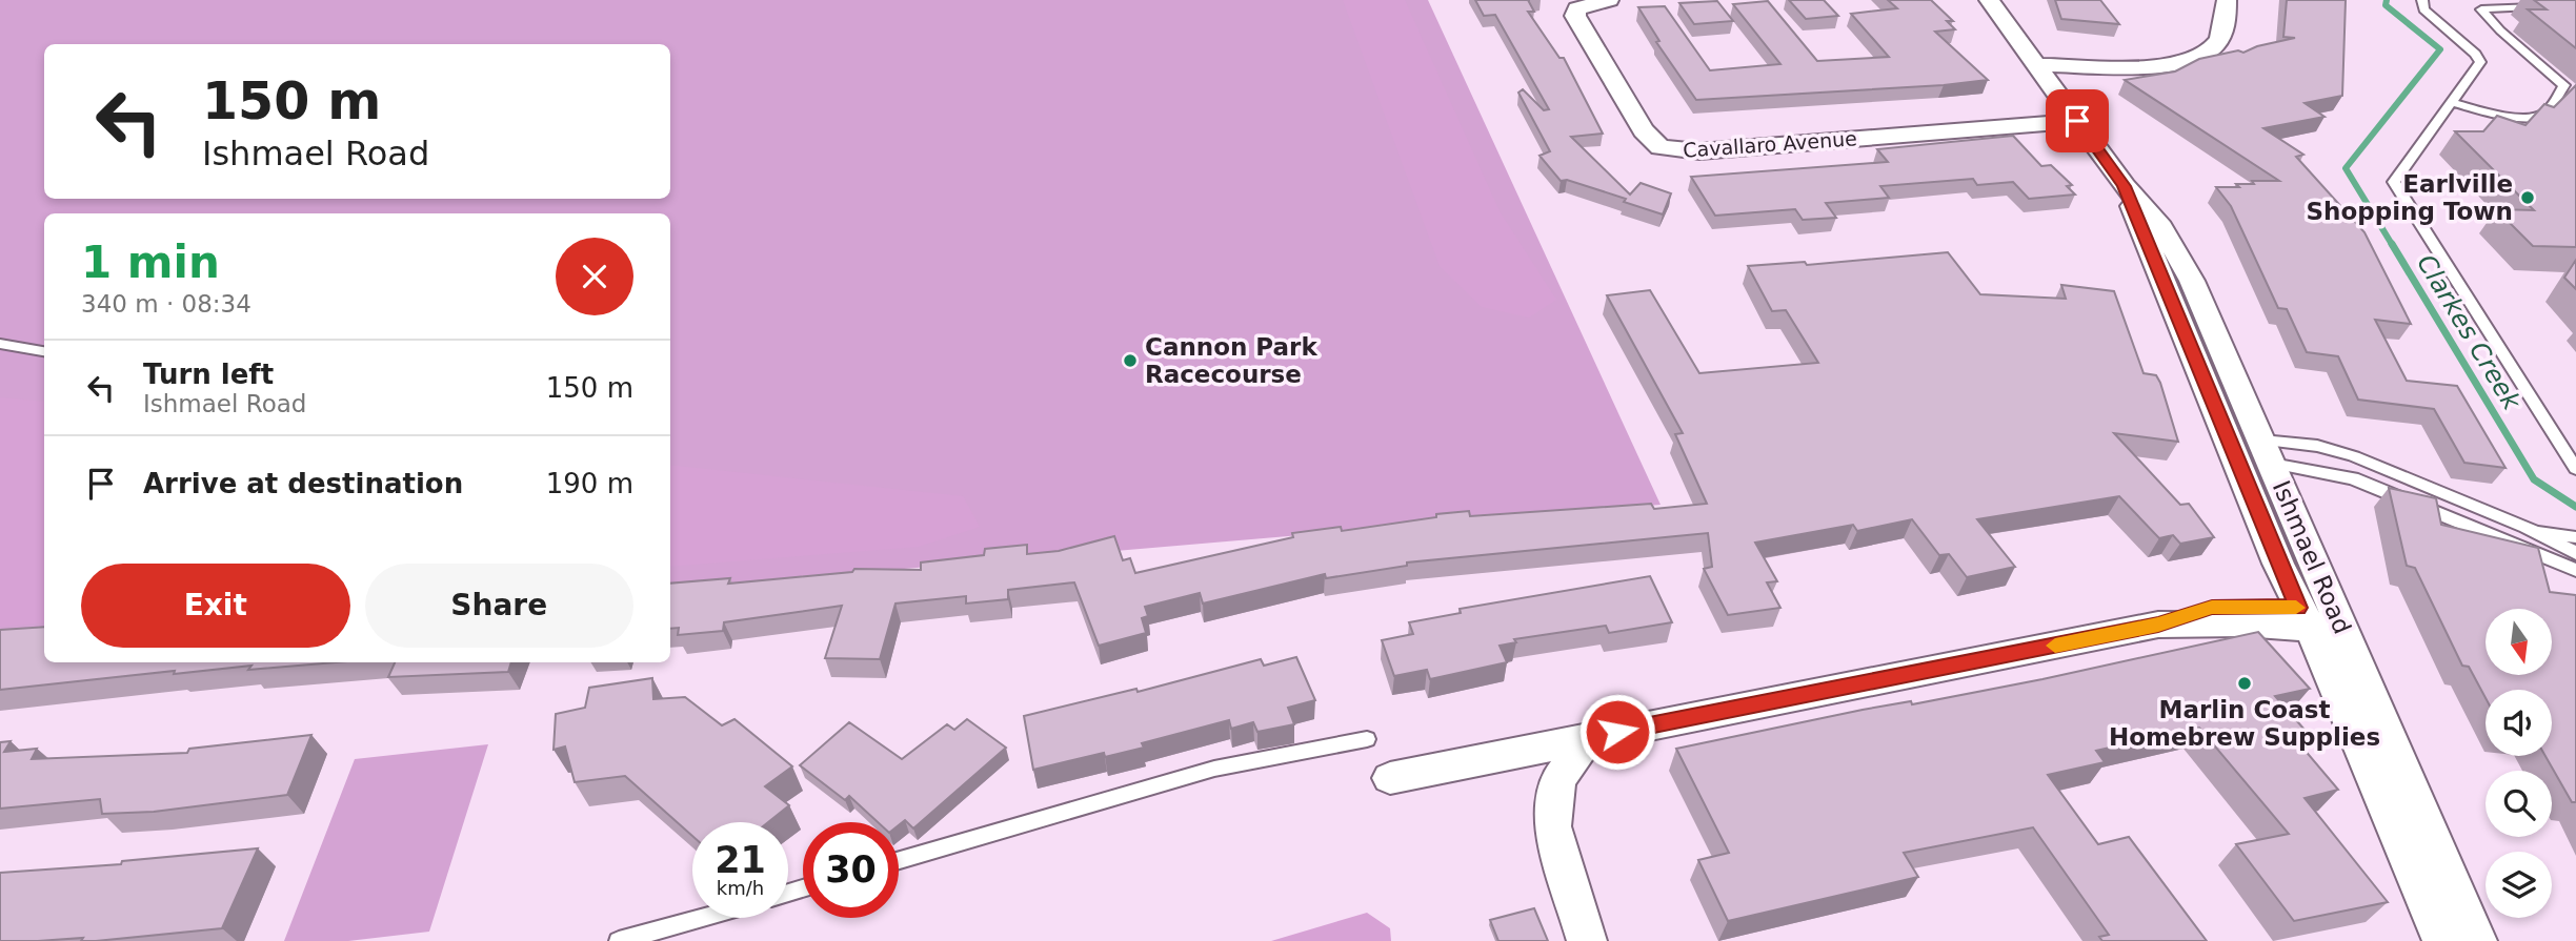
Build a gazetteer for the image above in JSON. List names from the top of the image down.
{
  "streets": {
    "street": ["Cavallaro Avenue", "Ishmael Road"]
  },
  "crossings": [
    ["Cavallaro Avenue", "Ishmael Road"]
  ],
  "water": ["Clarkes Creek"],
  "places": ["Earlville Shopping Town", "Cannon Park Racecourse", "Marlin Coast Homebrew Supplies"],
  "north": "bottom",
  "page": {
    "turn": ["150 m", "Ishmael Road"],
    "heading": ["1 min", "340 m · 08:34"],
    "list": [
      {
        "name": "Turn left",
        "note": "Ishmael Road",
        "value": "150 m"
      },
      {
        "name": "Arrive at destination",
        "value": "190 m"
      }
    ],
    "buttons": ["Exit", "Share"],
    "speed": "21 km/h",
    "limit": "30"
  }
}
